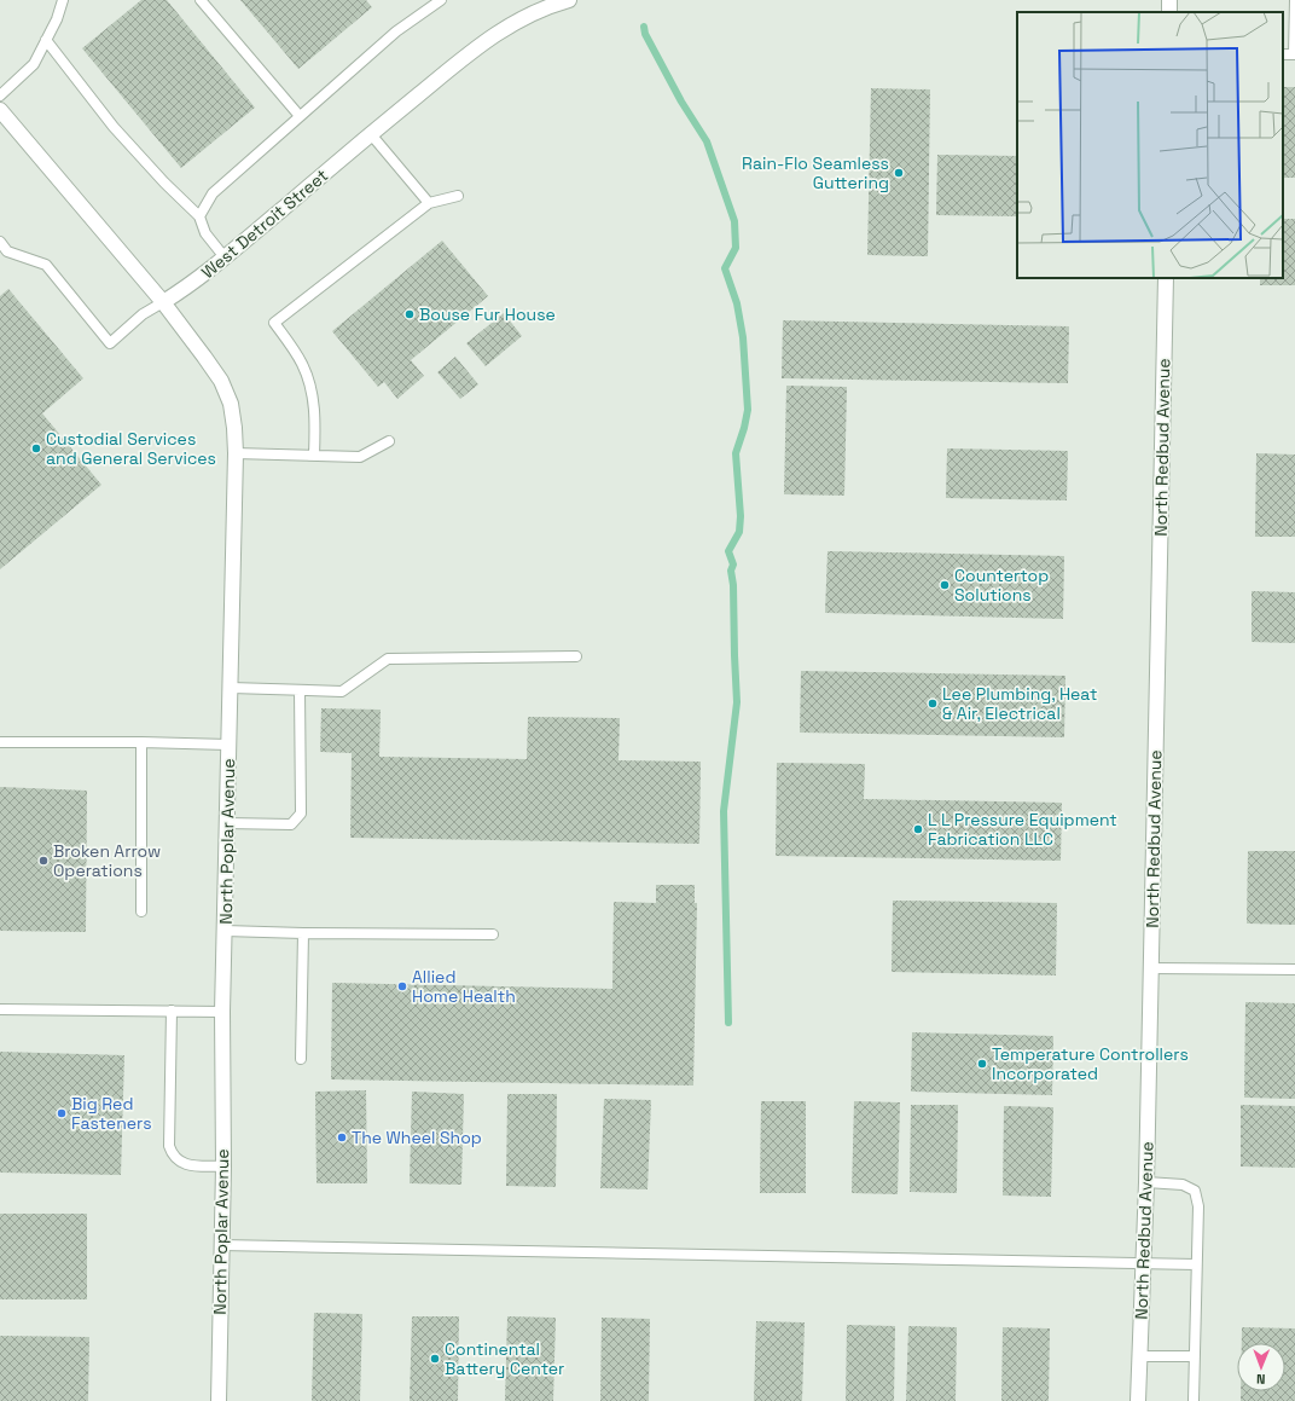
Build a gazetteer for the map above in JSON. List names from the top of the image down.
{
  "streets": {
    "street": ["West Detroit Street", "North Redbud Avenue", "North Poplar Avenue"]
  },
  "crossings": [
    ["West Detroit Street", "North Poplar Avenue"]
  ],
  "places": [
    "Rain-Flo Seamless Guttering",
    "Bouse Fur House",
    "Custodial Services and General Services",
    "Countertop Solutions",
    "Lee Plumbing, Heat & Air, Electrical",
    "L L Pressure Equipment Fabrication LLC",
    "Broken Arrow Operations",
    "Allied Home Health",
    "Temperature Controllers Incorporated",
    "Big Red Fasteners",
    "The Wheel Shop",
    "Continental Battery Center"
  ],
  "north": "bottom"
}
